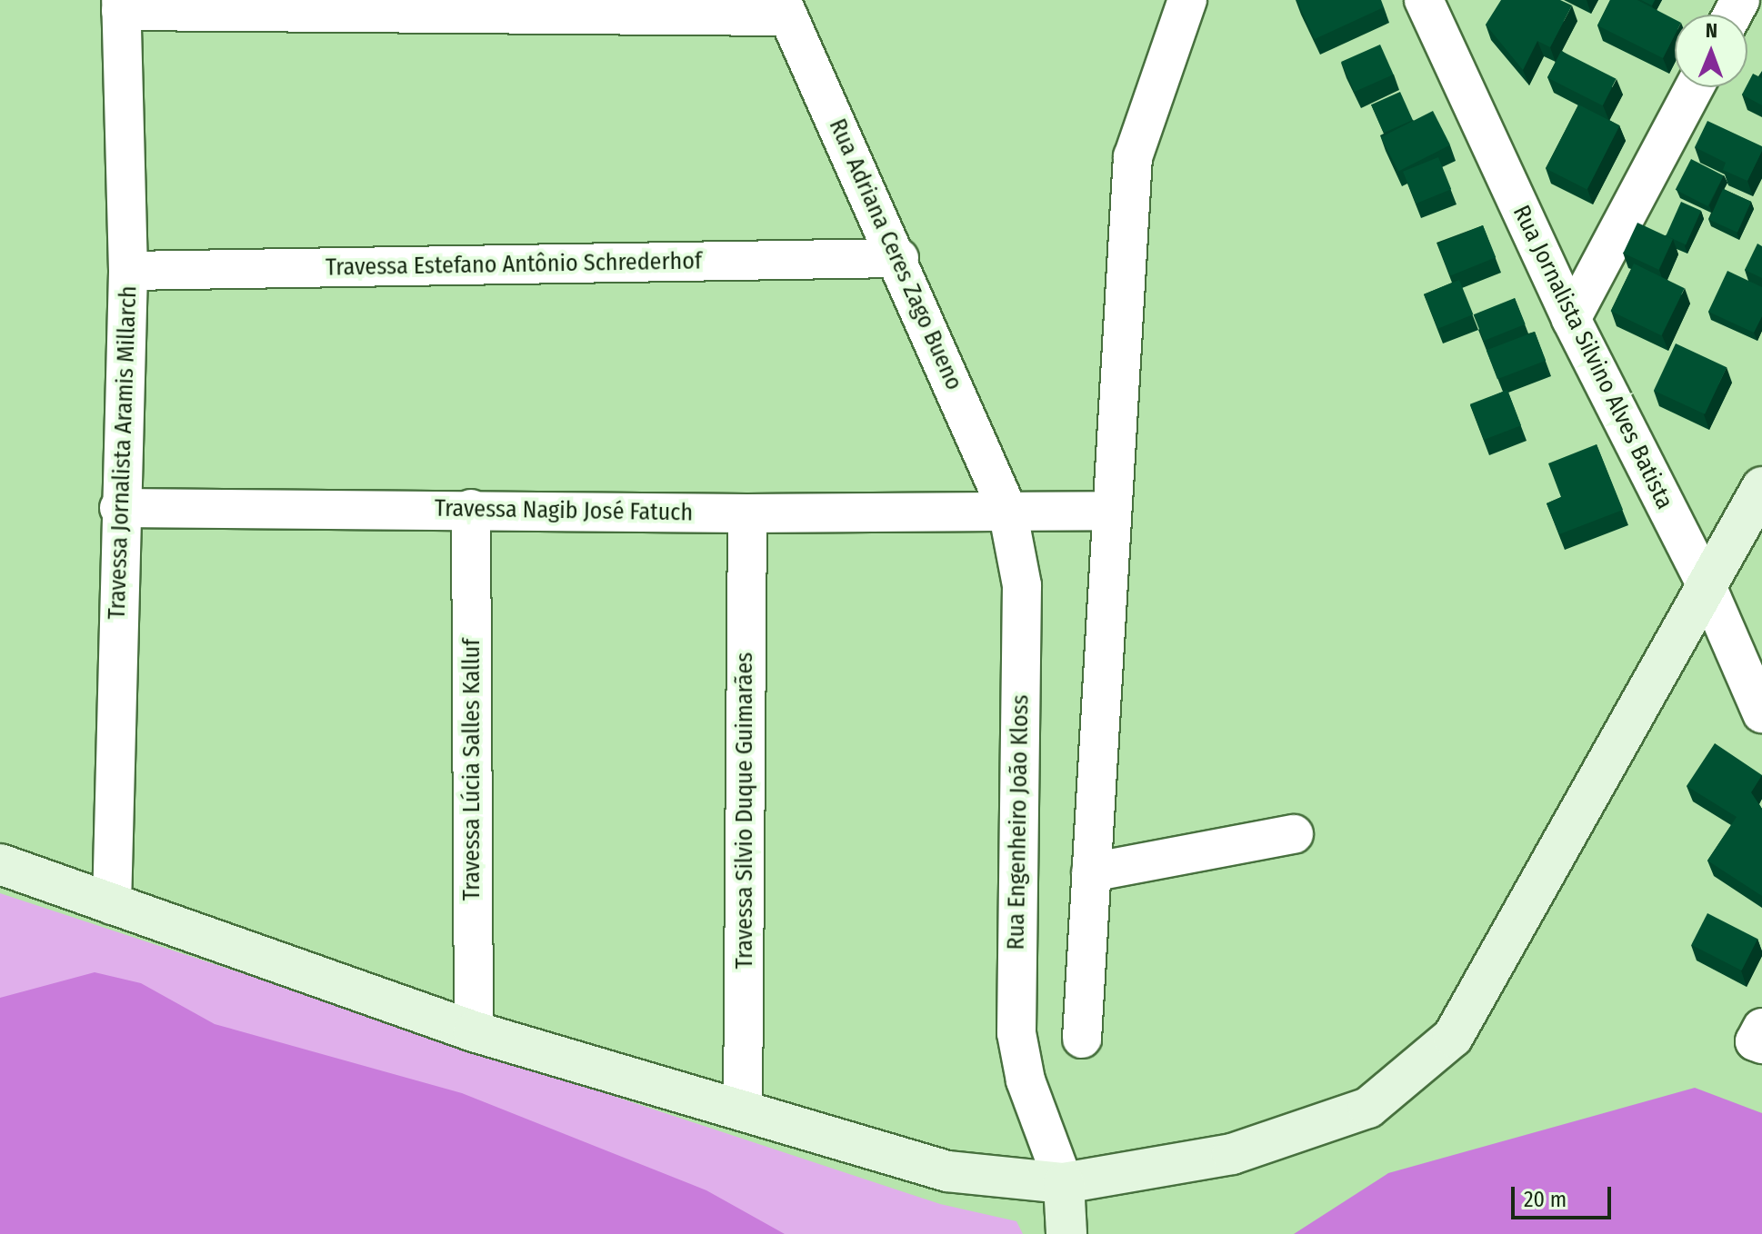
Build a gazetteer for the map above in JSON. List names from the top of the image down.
{
  "streets": {
    "street": [
      "Rua Adriana Ceres Zago Bueno",
      "Travessa Estefano Antônio Schrederhof",
      "Rua Jornalista Silvino Alves Batista",
      "Travessa Jornalista Aramis Millarch",
      "Travessa Nagib José Fatuch",
      "Travessa Lúcia Salles Kalluf",
      "Travessa Silvio Duque Guimarães",
      "Rua Engenheiro João Kloss"
    ]
  },
  "crossings": [
    ["Rua Adriana Ceres Zago Bueno", "Travessa Estefano Antônio Schrederhof"],
    ["Rua Adriana Ceres Zago Bueno", "Travessa Nagib José Fatuch"],
    ["Rua Adriana Ceres Zago Bueno", "Rua Engenheiro João Kloss"],
    ["Travessa Estefano Antônio Schrederhof", "Travessa Jornalista Aramis Millarch"],
    ["Travessa Jornalista Aramis Millarch", "Travessa Nagib José Fatuch"],
    ["Travessa Nagib José Fatuch", "Travessa Lúcia Salles Kalluf"],
    ["Travessa Nagib José Fatuch", "Travessa Silvio Duque Guimarães"],
    ["Travessa Nagib José Fatuch", "Rua Engenheiro João Kloss"]
  ],
  "scale_bar": "20 m",
  "north": "top"
}
